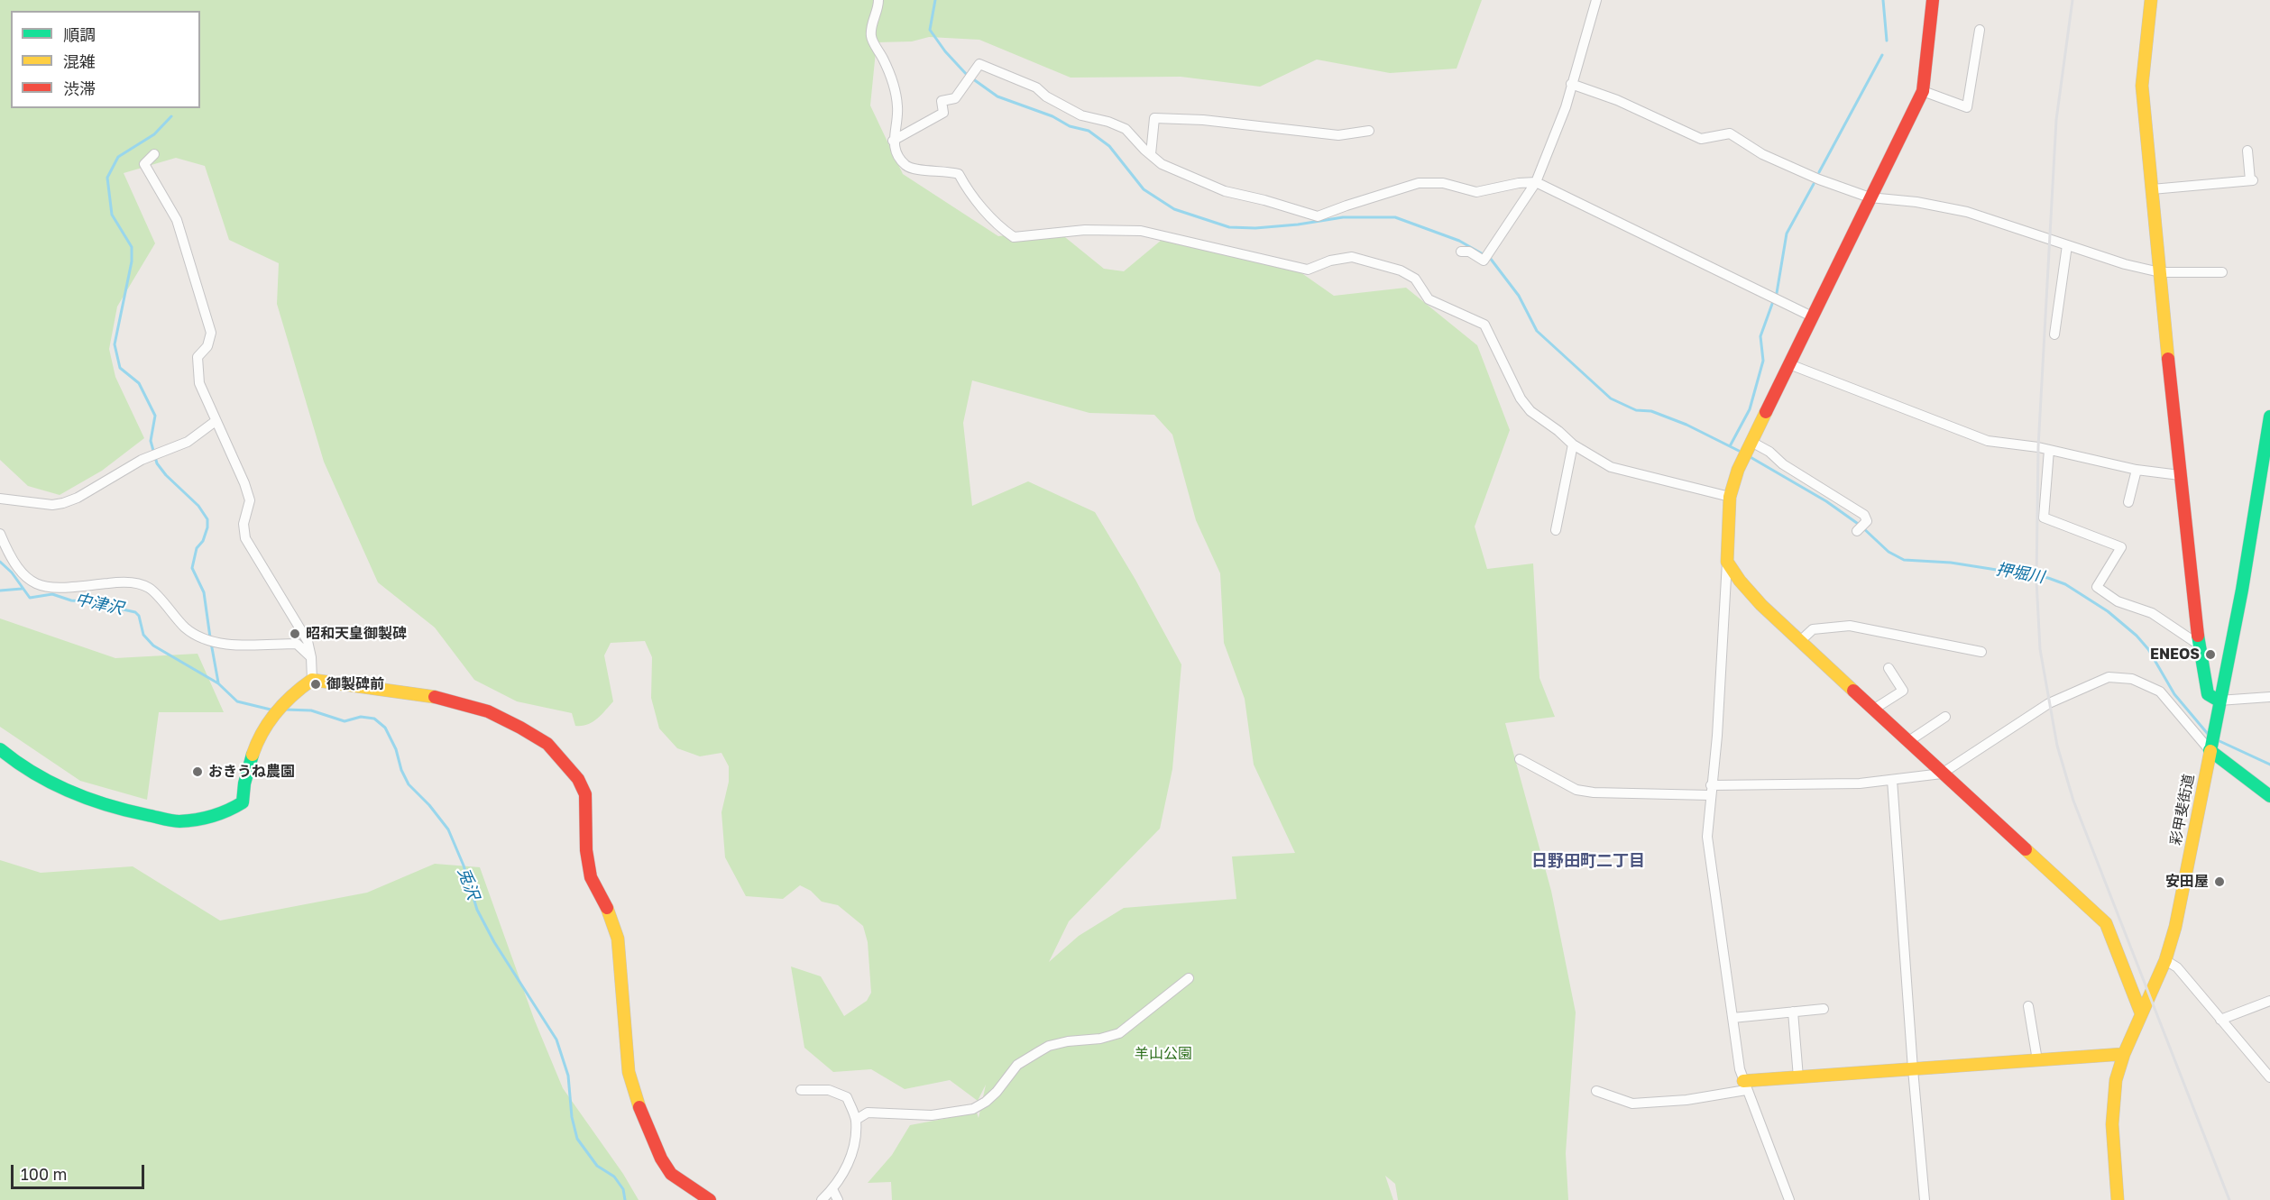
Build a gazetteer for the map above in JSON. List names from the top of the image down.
{
  "streets": {
    "main road": ["彩甲斐街道"]
  },
  "districts": ["日野田町二丁目"],
  "water": ["押堀川", "中津沢", "兎沢"],
  "parks": ["羊山公園"],
  "places": [
    "昭和天皇御製碑",
    "ENEOS",
    "御製碑前",
    "おきうね農園",
    "安田屋"
  ],
  "legend": ["順調", "混雑", "渋滞"],
  "scale_bar": "100 m"
}
